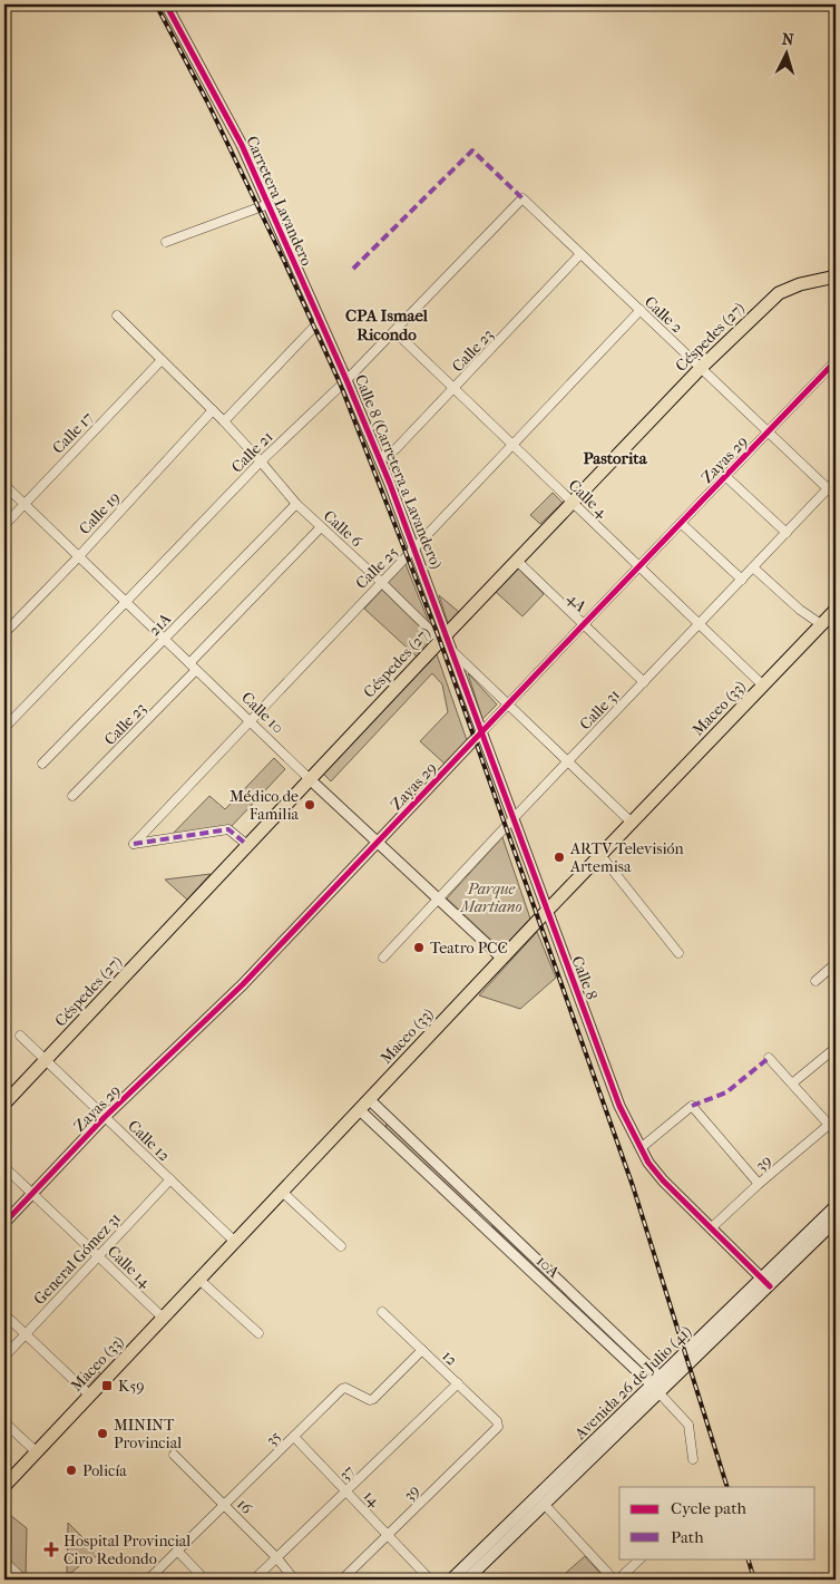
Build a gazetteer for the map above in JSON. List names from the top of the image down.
{
  "streets": {
    "main road": ["Céspedes (27)", "Maceo (33)", "Avenida 26 de Julio (41)"],
    "street": [
      "Carretera Lavandero",
      "Calle 2",
      "Calle 23",
      "Calle 17",
      "Calle 21",
      "Zayas 29",
      "Calle 8 (Carretera a Lavandero)",
      "Calle 4",
      "Calle 19",
      "Calle 6",
      "Calle 25",
      "4A",
      "21A",
      "Calle 31",
      "Calle 10",
      "Calle 8",
      "Calle 12",
      "39",
      "General Gómez 31",
      "Calle 14",
      "10A",
      "12",
      "35",
      "37",
      "14",
      "16"
    ]
  },
  "crossings": [
    ["Carretera Lavandero", "Calle 8 (Carretera a Lavandero)"],
    ["Calle 2", "Céspedes (27)"],
    ["Calle 2", "Calle 23"],
    ["Calle 2", "Calle 21"],
    ["Calle 2", "Zayas 29"],
    ["Calle 2", "Calle 25"],
    ["Calle 2", "Calle 31"],
    ["Céspedes (27)", "Calle 8 (Carretera a Lavandero)"],
    ["Céspedes (27)", "Calle 4"],
    ["Céspedes (27)", "Calle 6"],
    ["Céspedes (27)", "Calle 25"],
    ["Céspedes (27)", "4A"],
    ["Céspedes (27)", "Calle 10"],
    ["Céspedes (27)", "Calle 8"],
    ["Céspedes (27)", "Calle 12"],
    ["Calle 23", "Calle 8 (Carretera a Lavandero)"],
    ["Calle 23", "Calle 4"],
    ["Calle 23", "Calle 6"],
    ["Calle 23", "Calle 10"],
    ["Calle 17", "Calle 6"],
    ["Calle 17", "Calle 10"],
    ["Calle 21", "Calle 8 (Carretera a Lavandero)"],
    ["Calle 21", "Calle 4"],
    ["Calle 21", "Calle 6"],
    ["Calle 21", "Calle 10"],
    ["Zayas 29", "Calle 4"],
    ["Zayas 29", "4A"],
    ["Zayas 29", "Calle 10"],
    ["Zayas 29", "Calle 8"],
    ["Zayas 29", "Calle 12"],
    ["Zayas 29", "Calle 14"],
    ["Calle 8 (Carretera a Lavandero)", "Calle 6"],
    ["Calle 8 (Carretera a Lavandero)", "Calle 25"],
    ["Calle 8 (Carretera a Lavandero)", "Calle 8"],
    ["Calle 4", "Calle 25"],
    ["Calle 4", "Maceo (33)"],
    ["Calle 4", "Calle 31"],
    ["Calle 19", "Calle 6"],
    ["Calle 19", "Calle 10"],
    ["Calle 6", "Calle 25"],
    ["Calle 6", "21A"],
    ["Calle 6", "Calle 8"],
    ["Calle 25", "Calle 10"],
    ["4A", "Calle 31"],
    ["21A", "Calle 10"],
    ["Maceo (33)", "Calle 10"],
    ["Maceo (33)", "Calle 8"],
    ["Maceo (33)", "Calle 12"],
    ["Maceo (33)", "Calle 14"],
    ["Maceo (33)", "10A"],
    ["Calle 31", "Calle 10"],
    ["Calle 31", "Calle 8"],
    ["Calle 8", "39"],
    ["Calle 8", "Avenida 26 de Julio (41)"],
    ["Calle 12", "General Gómez 31"],
    ["39", "12"],
    ["39", "14"],
    ["General Gómez 31", "Calle 14"],
    ["10A", "Avenida 26 de Julio (41)"],
    ["12", "35"],
    ["12", "37"],
    ["35", "14"],
    ["35", "16"],
    ["37", "14"],
    ["37", "16"]
  ],
  "districts": ["CPA Ismael Ricondo", "Pastorita"],
  "parks": ["Parque Martiano"],
  "places": {
    "other": [
      "Médico de Familia",
      "ARTV Televisión Artemisa",
      "Teatro PCC",
      "MININT Provincial",
      "Policía"
    ],
    "transit": ["K59"],
    "health": ["Hospital Provincial Ciro Redondo"]
  },
  "legend": ["Cycle path", "Path"],
  "north": "top"
}
